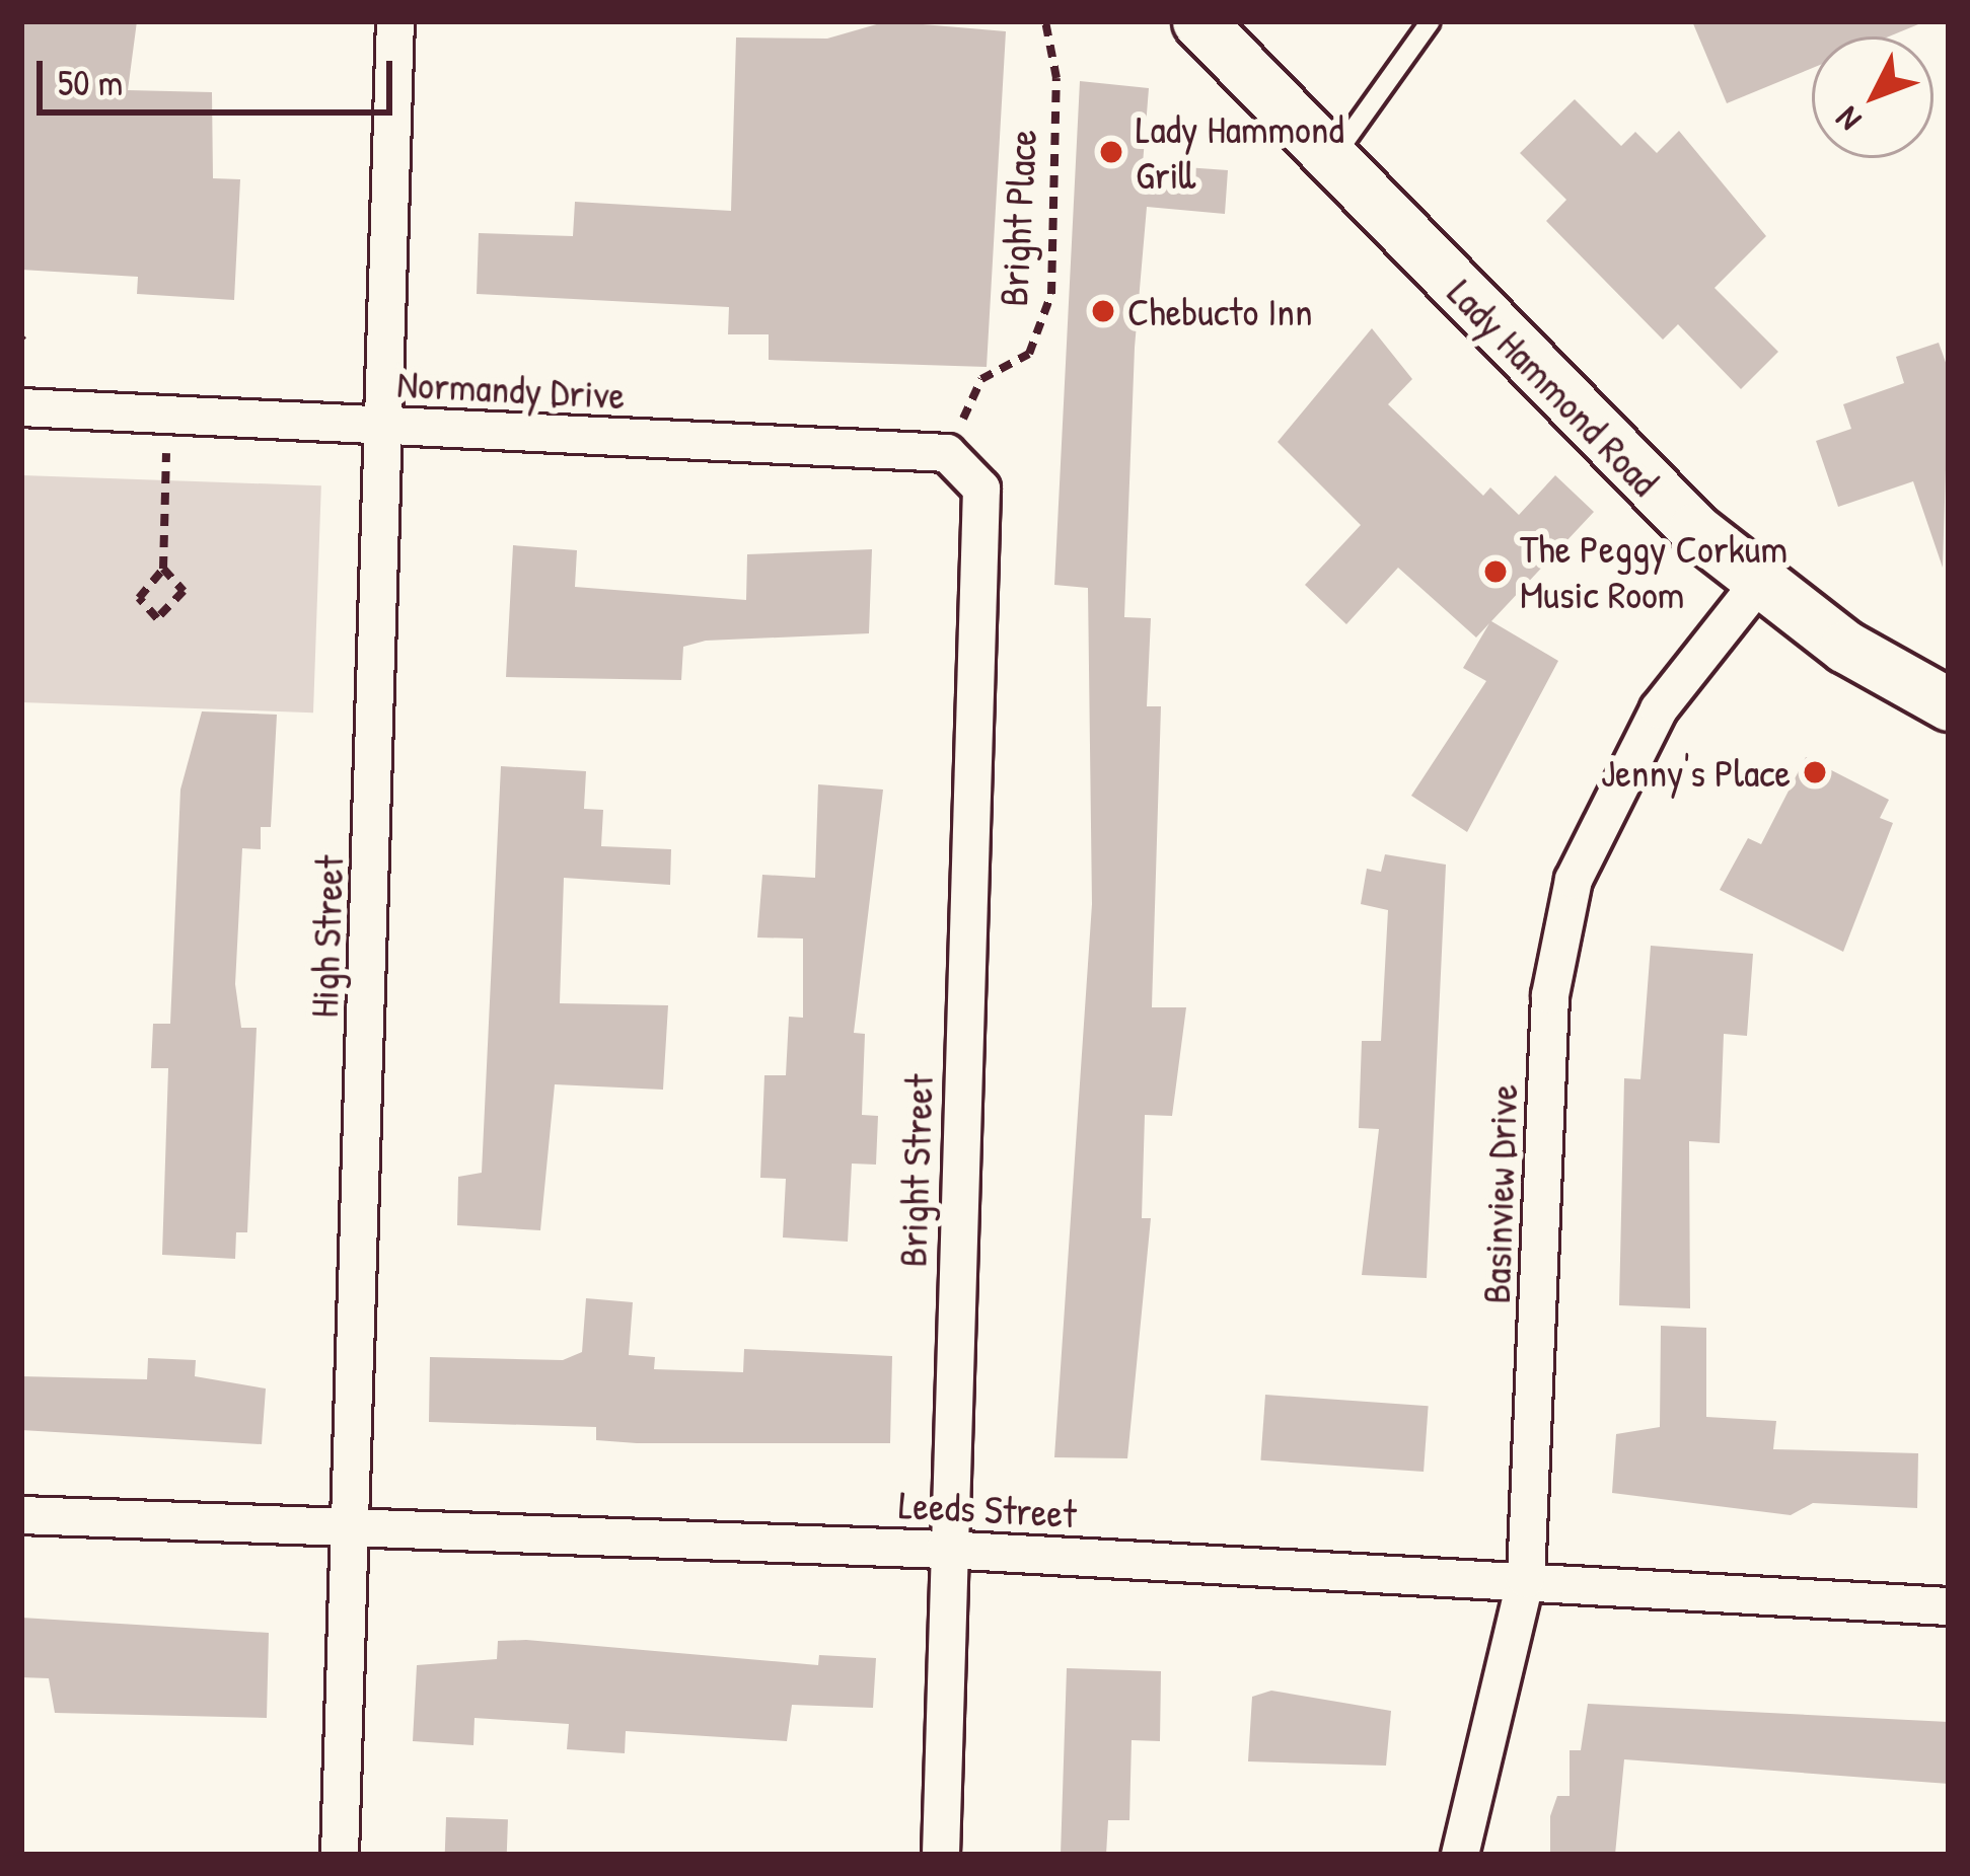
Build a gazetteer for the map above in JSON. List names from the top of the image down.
{
  "streets": {
    "main road": ["Lady Hammond Road"],
    "street": [
      "Normandy Drive",
      "High Street",
      "Bright Street",
      "Basinview Drive",
      "Leeds Street"
    ],
    "path": ["Bright Place"]
  },
  "crossings": [
    ["Bright Place", "Normandy Drive"],
    ["Bright Place", "Bright Street"],
    ["Lady Hammond Road", "Basinview Drive"],
    ["Normandy Drive", "High Street"],
    ["Normandy Drive", "Bright Street"],
    ["High Street", "Leeds Street"],
    ["Bright Street", "Leeds Street"],
    ["Basinview Drive", "Leeds Street"]
  ],
  "places": [
    "Lady Hammond Grill",
    "Chebucto Inn",
    "The Peggy Corkum Music Room",
    "Jenny's Place"
  ],
  "scale_bar": "50 m",
  "north": "bottom left"
}
